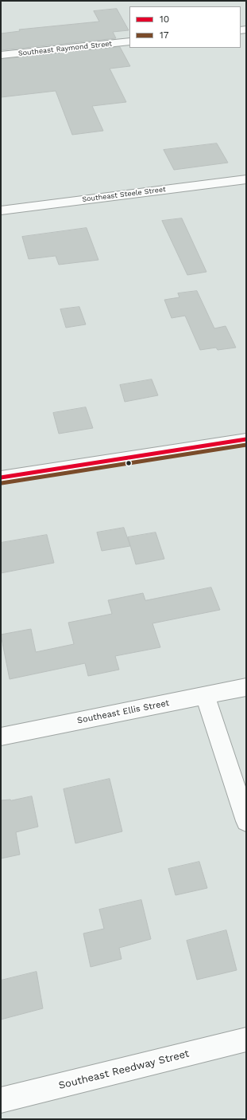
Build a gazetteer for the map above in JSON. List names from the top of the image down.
{
  "streets": {
    "street": [
      "Southeast Raymond Street",
      "Southeast Steele Street",
      "Southeast Ellis Street",
      "Southeast Reedway Street"
    ]
  },
  "lines": ["transit line 10", "transit line 17"],
  "legend": ["10", "17"]
}
